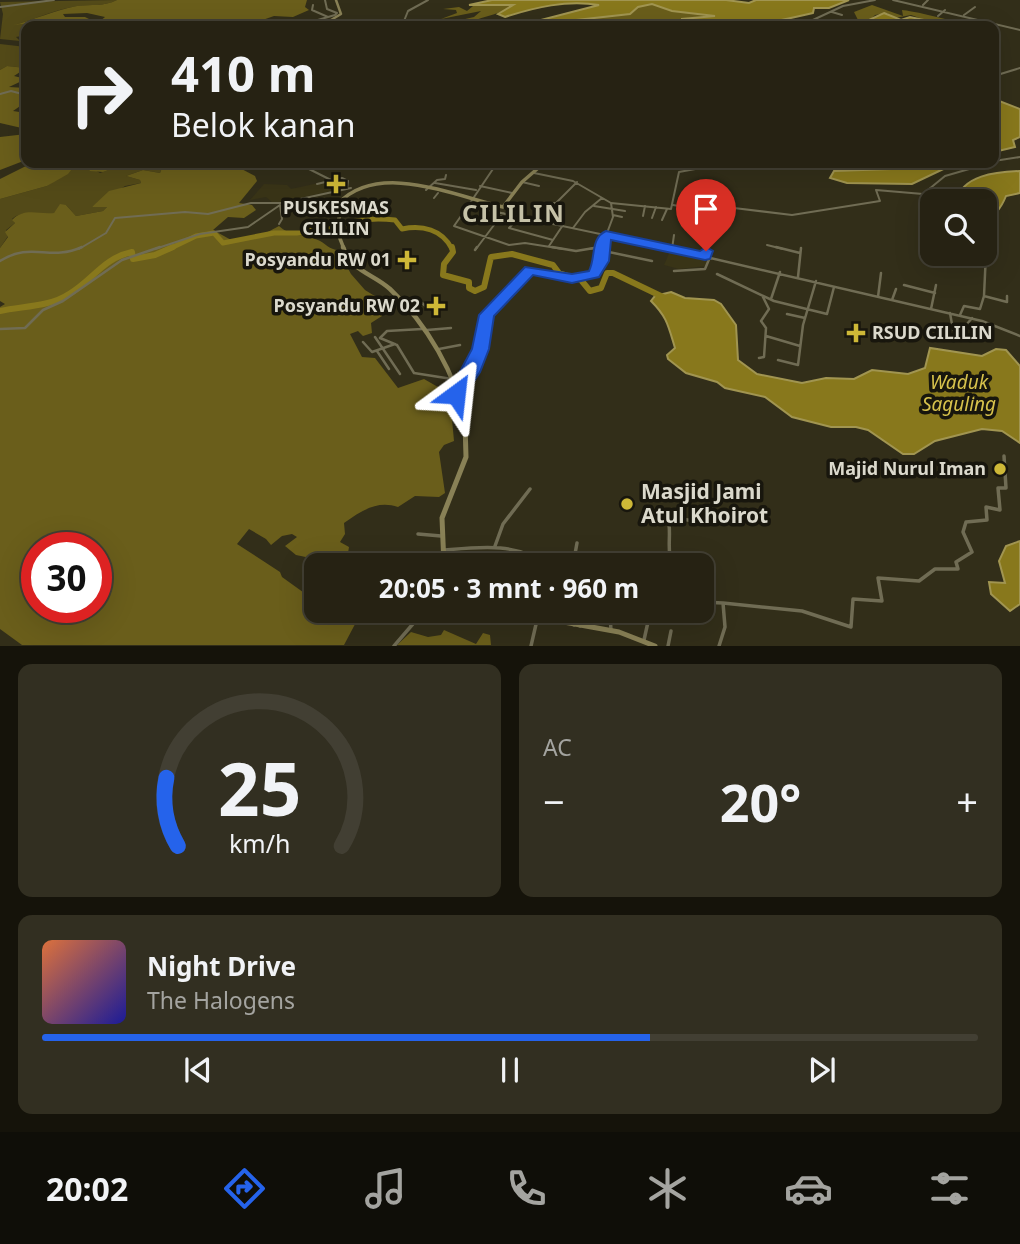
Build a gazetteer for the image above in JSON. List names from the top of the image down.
{
  "districts": ["CILILIN"],
  "water": ["Waduk Saguling"],
  "places": {
    "health": [
      "PUSKESMAS CILILIN",
      "Posyandu RW 01",
      "Posyandu RW 02",
      "RSUD CILILIN"
    ],
    "other": ["Majid Nurul Iman", "Masjid Jami Atul Khoirot"]
  },
  "page": {
    "turn": ["410 m", "Belok kanan"],
    "limit": "30",
    "trip": "20:05 · 3 mnt · 960 m",
    "tile": "AC",
    "heat": ["−", "20°", "+"],
    "song": ["Night Drive", "The Halogens"],
    "tabs": "20:02",
    "gauge": ["25", "km/h"]
  }
}
